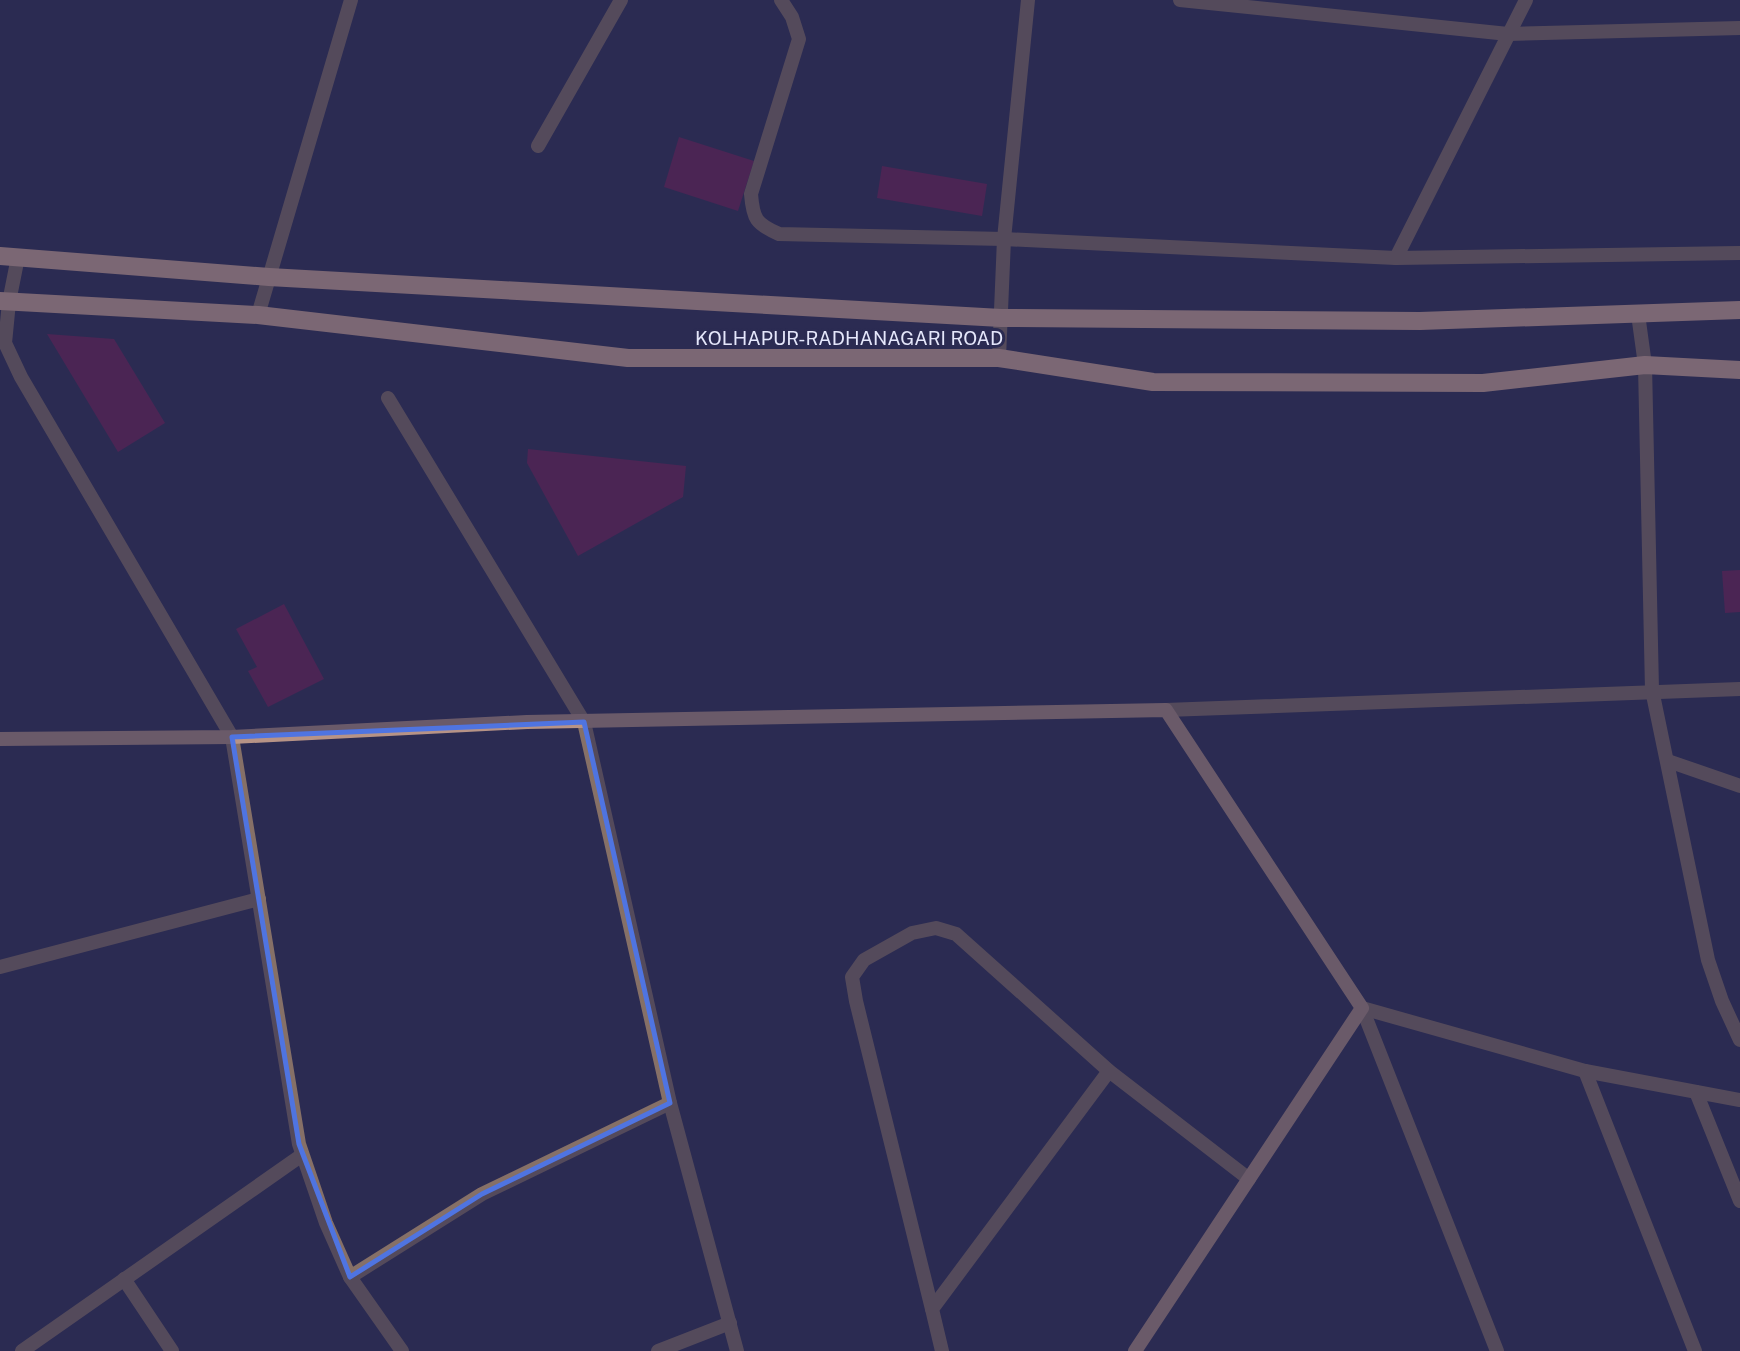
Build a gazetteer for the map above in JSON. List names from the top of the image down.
{
  "streets": {
    "main road": ["KOLHAPUR-RADHANAGARI ROAD"]
  }
}
